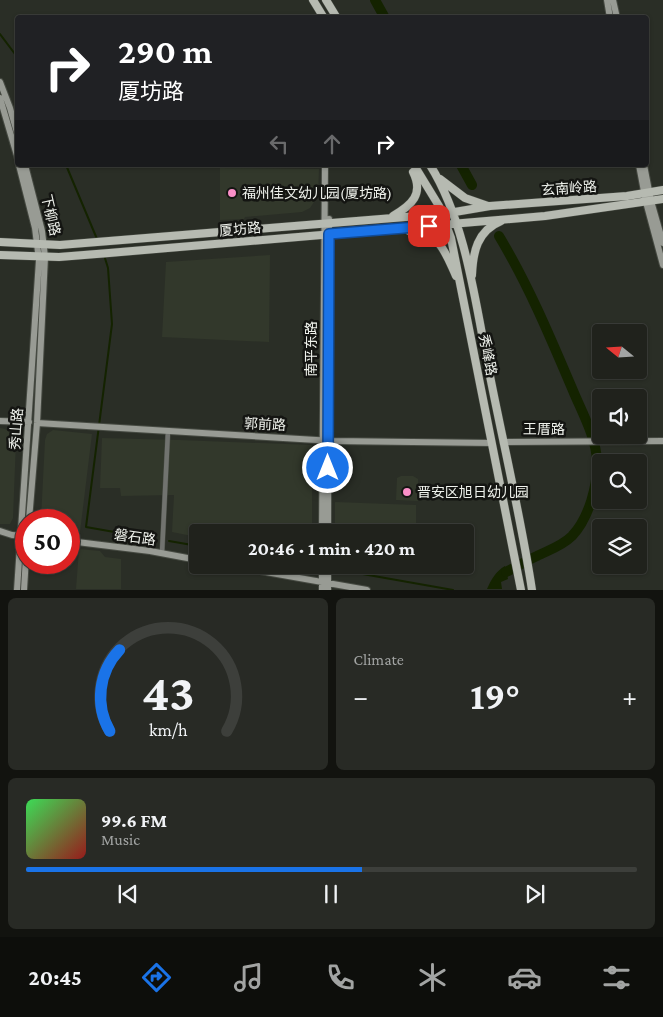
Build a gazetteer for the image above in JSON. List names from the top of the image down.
{
  "streets": {
    "main road": [
      "玄南岭路",
      "下柳路",
      "厦坊路",
      "南平东路",
      "秀峰路",
      "郭前路",
      "秀山路",
      "王厝路",
      "磐石路"
    ]
  },
  "crossings": [
    ["玄南岭路", "厦坊路"],
    ["下柳路", "厦坊路"],
    ["下柳路", "秀山路"],
    ["厦坊路", "南平东路"],
    ["厦坊路", "秀峰路"],
    ["南平东路", "郭前路"],
    ["秀峰路", "郭前路"],
    ["秀峰路", "王厝路"],
    ["郭前路", "秀山路"]
  ],
  "places": ["福州佳文幼儿园(厦坊路)", "晋安区旭日幼儿园"],
  "north": "left",
  "page": {
    "turn": ["290 m", "厦坊路"],
    "limit": "50",
    "trip": "20:46 · 1 min · 420 m",
    "tile": "Climate",
    "heat": ["−", "19°", "+"],
    "song": ["99.6 FM", "Music"],
    "tabs": "20:45",
    "gauge": ["43", "km/h"]
  }
}
